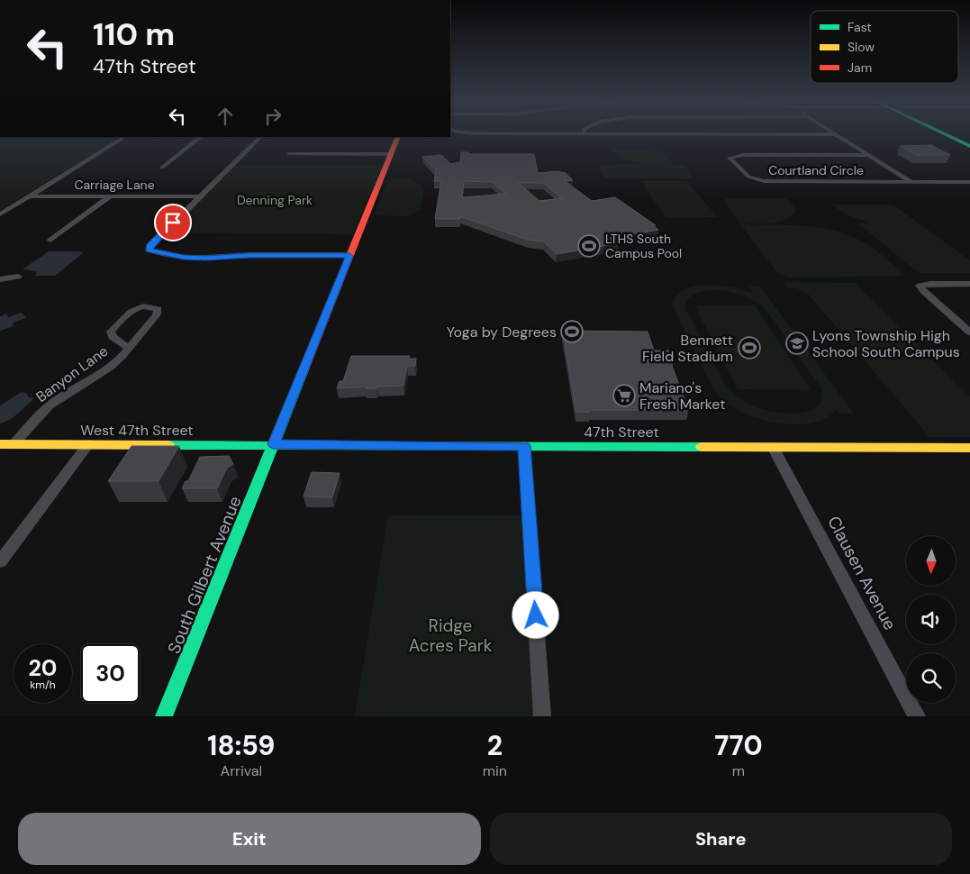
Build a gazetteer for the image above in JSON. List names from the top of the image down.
{
  "streets": {
    "main road": ["West 47th Street", "47th Street", "South Gilbert Avenue"],
    "street": [
      "Courtland Circle",
      "Carriage Lane",
      "Banyon Lane",
      "Clausen Avenue"
    ]
  },
  "crossings": [
    ["Banyon Lane", "West 47th Street"],
    ["West 47th Street", "47th Street"],
    ["West 47th Street", "South Gilbert Avenue"],
    ["47th Street", "Clausen Avenue"],
    ["47th Street", "South Gilbert Avenue"]
  ],
  "parks": ["Denning Park", "Ridge Acres Park"],
  "places": {
    "sports": ["LTHS South Campus Pool", "Yoga by Degrees", "Bennett Field Stadium"],
    "school or university": ["Lyons Township High School South Campus"],
    "supermarket": ["Mariano's Fresh Market"]
  },
  "legend": ["Fast", "Slow", "Jam"],
  "north": "bottom",
  "page": {
    "turn": ["110 m", "47th Street"],
    "speed": "20 km/h",
    "limit": "30",
    "eta": [
      "18:59",
      "Arrival",
      "2",
      "min",
      "770",
      "m"
    ],
    "buttons": ["Exit", "Share"]
  }
}
